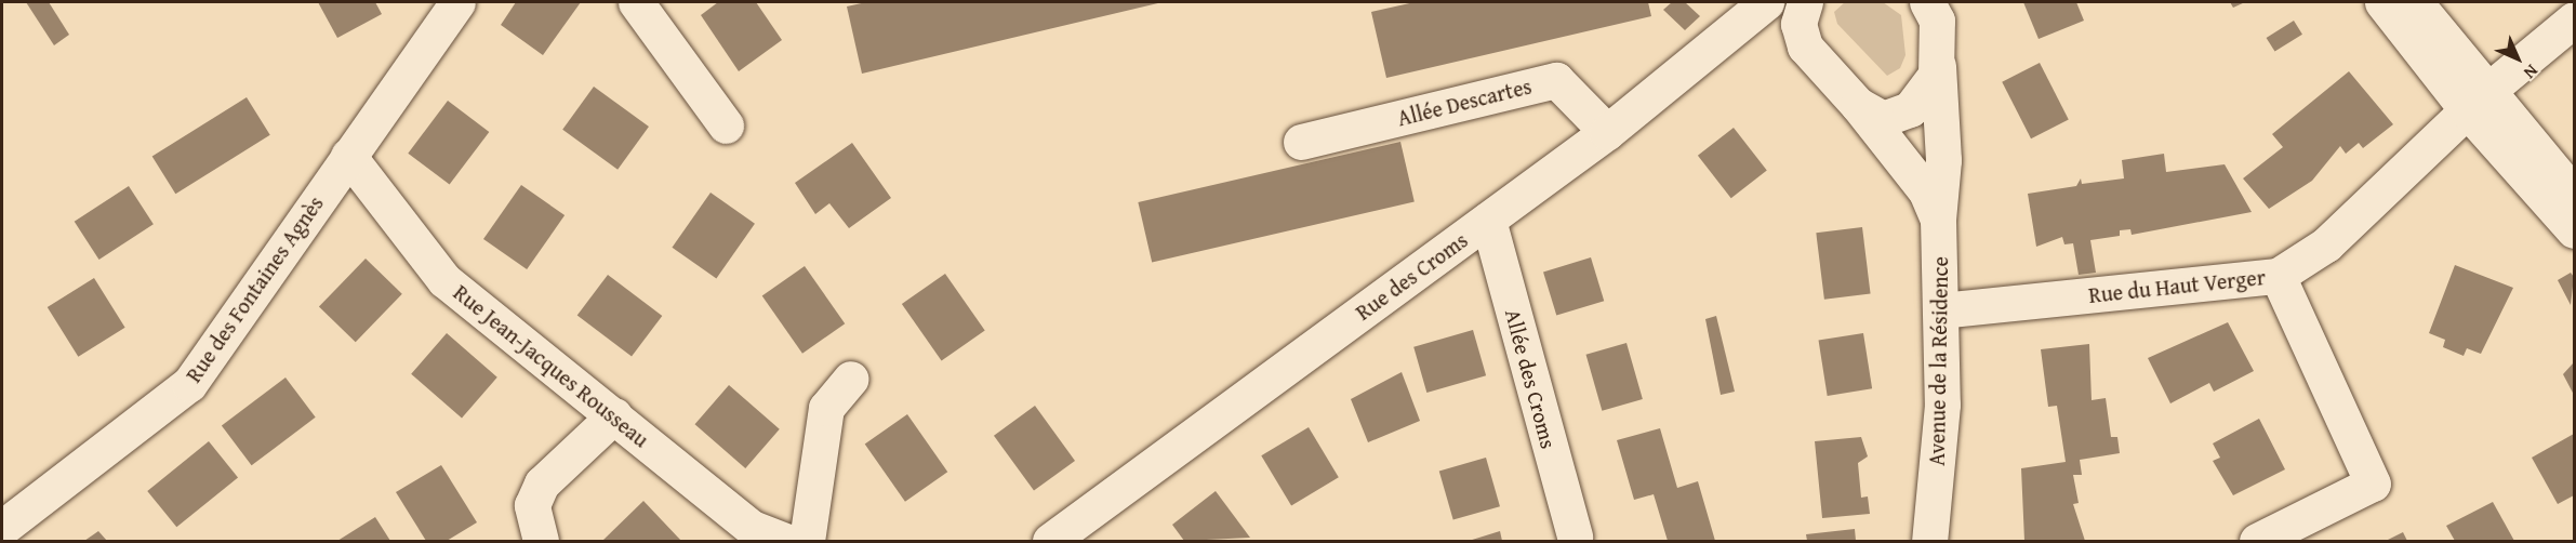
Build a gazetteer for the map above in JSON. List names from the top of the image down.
{
  "streets": {
    "street": [
      "Allée Descartes",
      "Rue des Croms",
      "Rue du Haut Verger",
      "Rue des Fontaines Agnès",
      "Avenue de la Résidence",
      "Rue Jean-Jacques Rousseau",
      "Allée des Croms"
    ]
  },
  "crossings": [
    ["Allée Descartes", "Rue des Croms"],
    ["Rue des Croms", "Avenue de la Résidence"],
    ["Rue des Croms", "Allée des Croms"],
    ["Rue du Haut Verger", "Avenue de la Résidence"],
    ["Rue des Fontaines Agnès", "Rue Jean-Jacques Rousseau"]
  ],
  "north": "bottom right"
}
